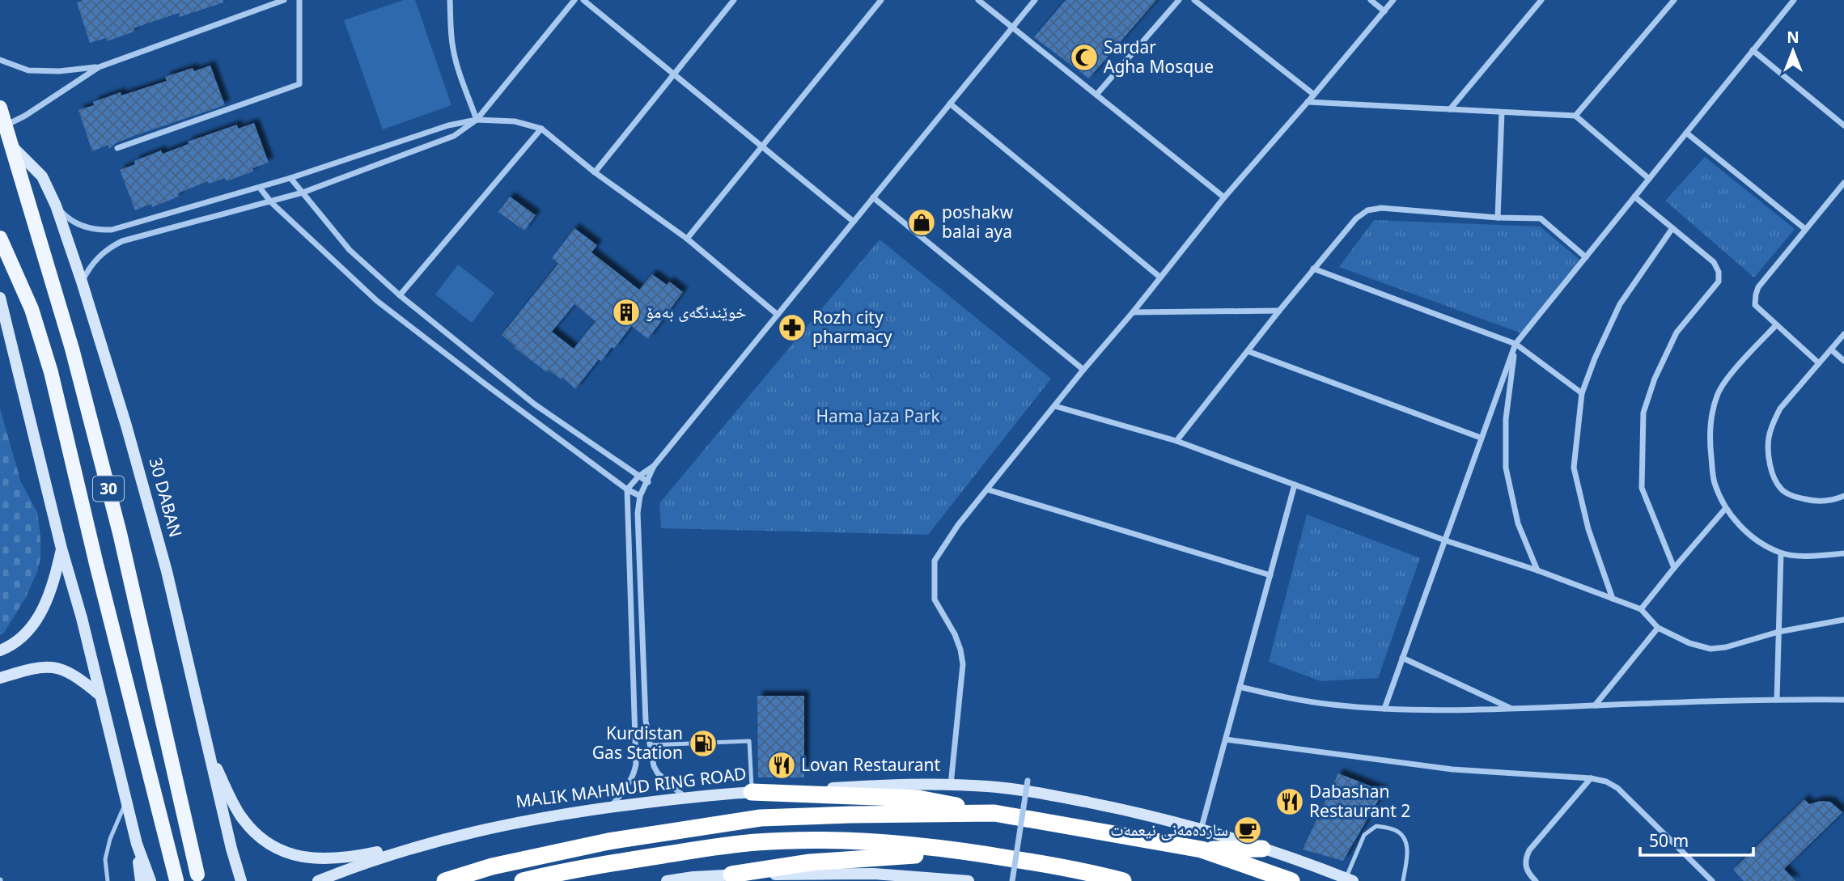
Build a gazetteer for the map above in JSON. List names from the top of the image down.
{
  "streets": {
    "main road": ["30", "30 DABAN", "MALIK MAHMUD RING ROAD"]
  },
  "crossings": [
    ["30", "30 DABAN"]
  ],
  "parks": ["Hama Jaza Park"],
  "places": {
    "mosque": ["Sardar Agha Mosque"],
    "shop": ["poshakw balai aya"],
    "building": ["خوێندنگەی بەمۆ"],
    "pharmacy": ["Rozh city pharmacy"],
    "fuel station": ["Kurdistan Gas Station"],
    "restaurant": ["Lovan Restaurant", "Dabashan Restaurant 2"],
    "cafe": ["ساردەمەنی نیعمەت"]
  },
  "scale_bar": "50 m",
  "north": "top"
}
